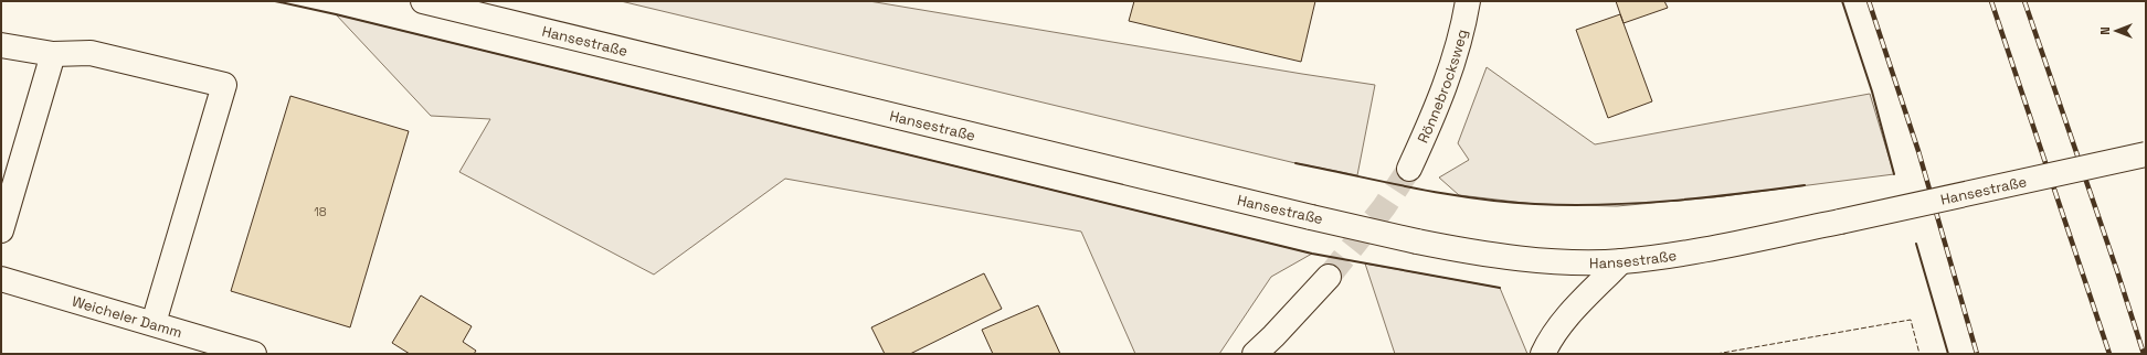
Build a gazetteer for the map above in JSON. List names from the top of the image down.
{
  "streets": {
    "main road": ["Hansestraße", "Rönnebrocksweg", "Weicheler Damm"]
  },
  "house_numbers": ["18"],
  "north": "left"
}
